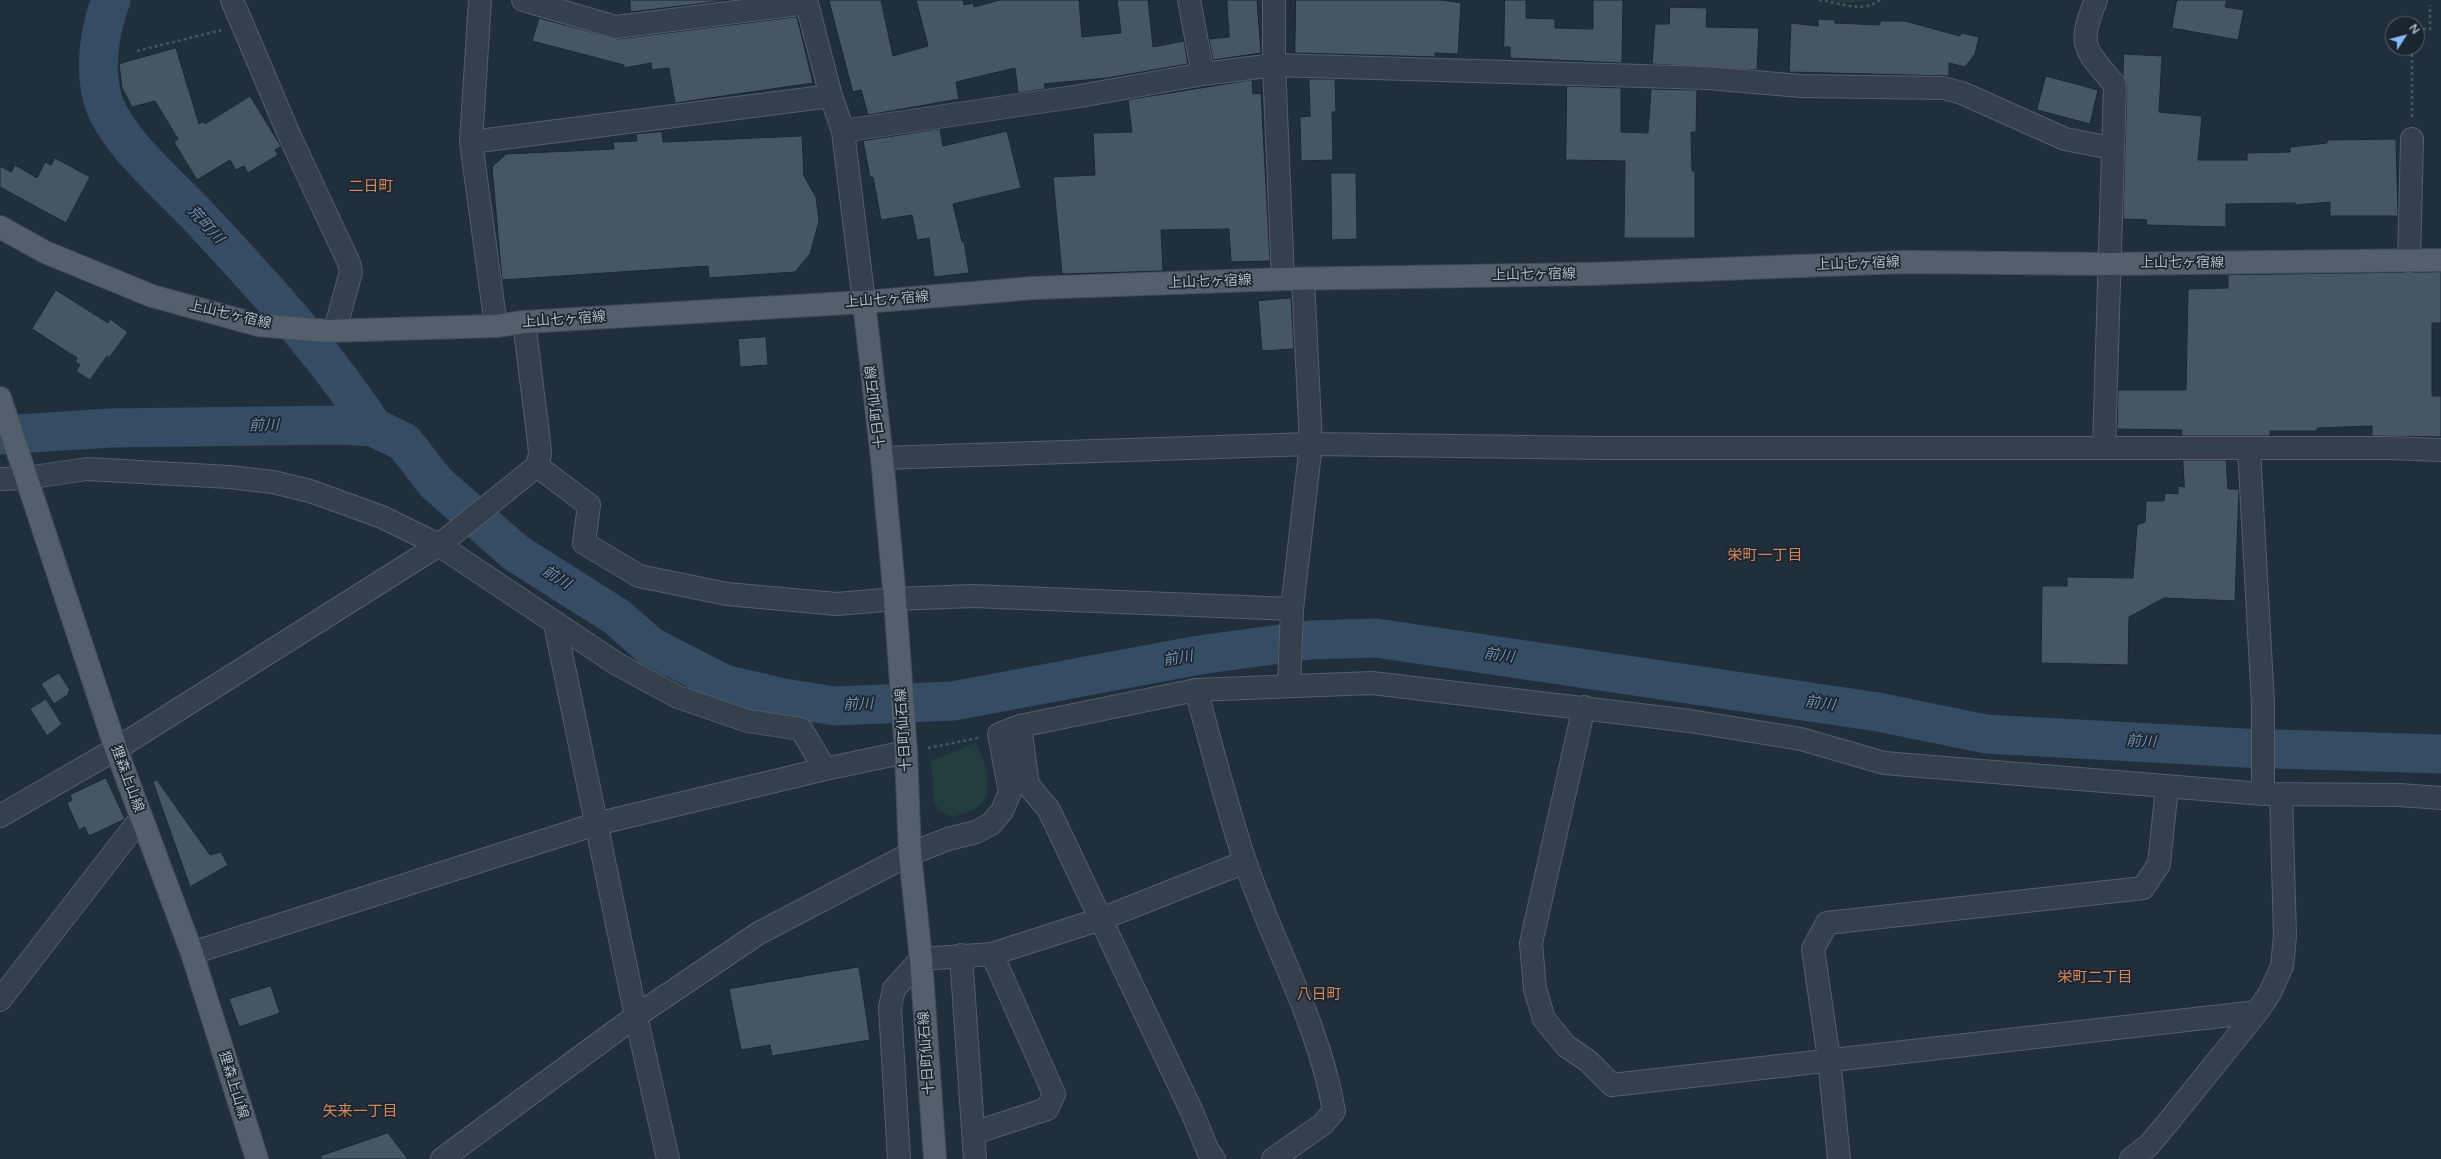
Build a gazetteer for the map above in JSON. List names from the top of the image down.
{
  "streets": {
    "main road": ["上山七ヶ宿線", "十日町仙石線", "狸森上山線"]
  },
  "crossings": [
    ["上山七ヶ宿線", "十日町仙石線"]
  ],
  "districts": [
    "二日町",
    "栄町一丁目",
    "栄町二丁目",
    "八日町",
    "矢来一丁目"
  ],
  "water": ["荒町川", "前川"],
  "north": "top right"
}
